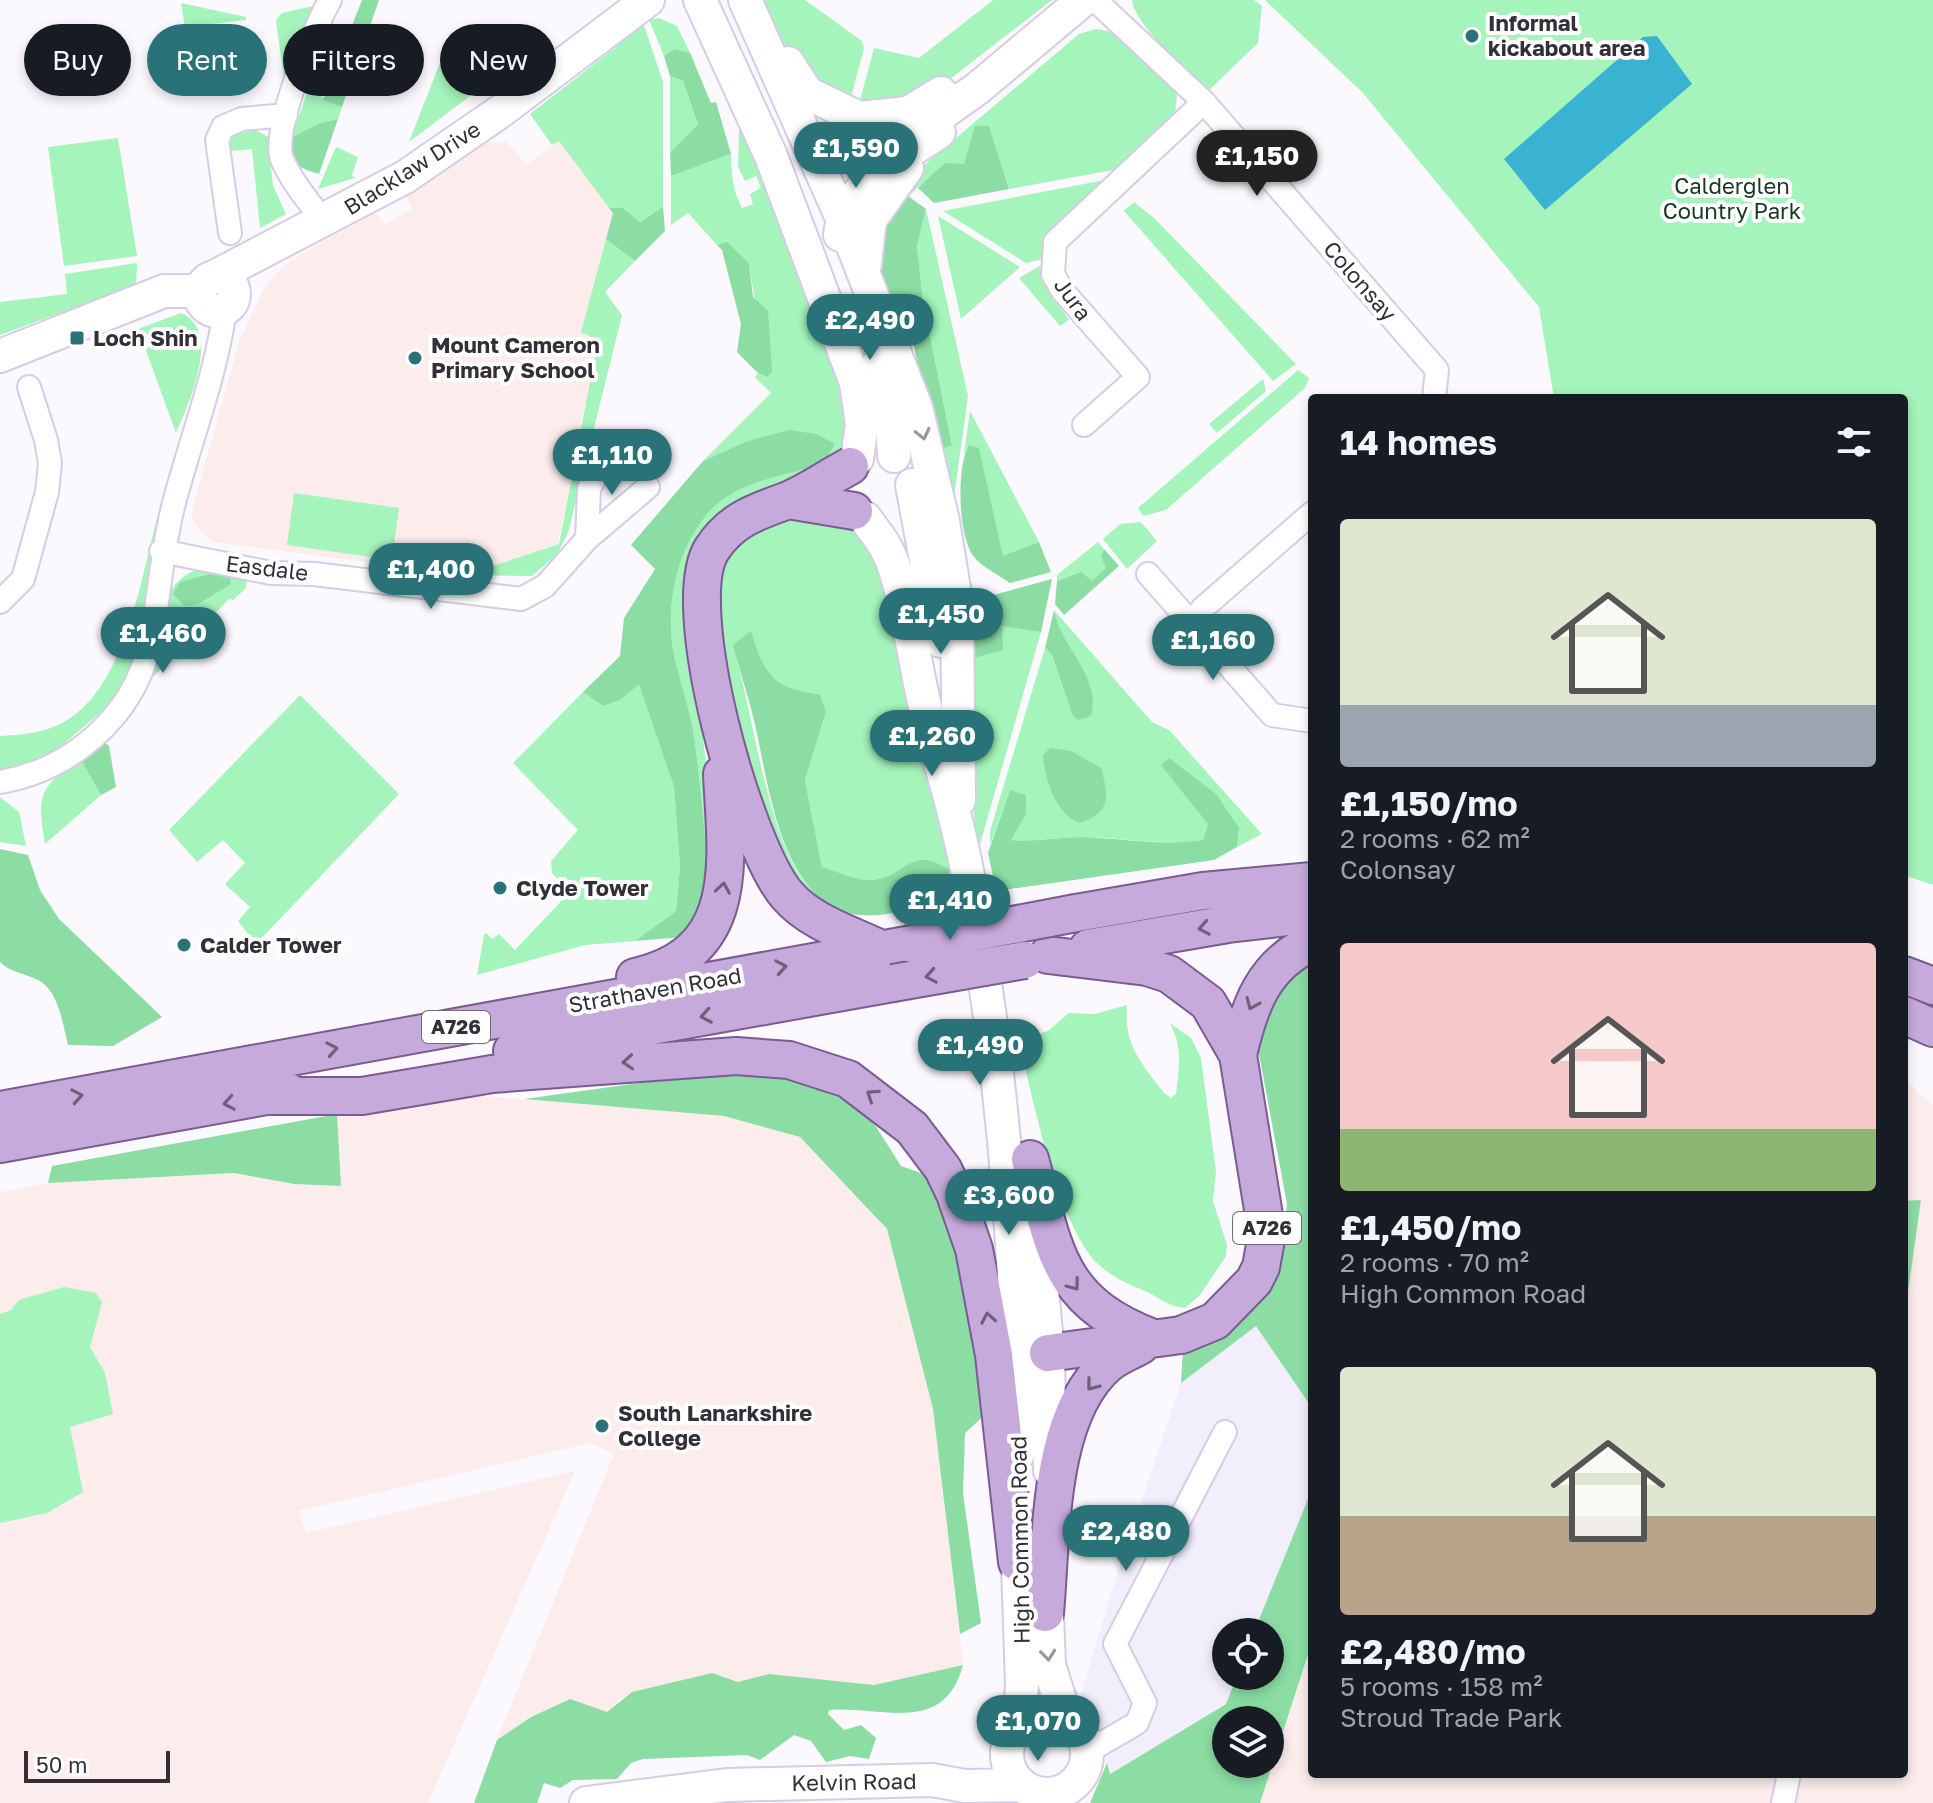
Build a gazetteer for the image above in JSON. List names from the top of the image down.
{
  "streets": {
    "main road": ["Strathaven Road", "A726"],
    "street": [
      "Blacklaw Drive",
      "Colonsay",
      "Jura",
      "Easdale",
      "High Common Road",
      "Kelvin Road"
    ]
  },
  "crossings": [
    ["Colonsay", "Jura"],
    ["Strathaven Road", "A726"],
    ["A726", "High Common Road"],
    ["High Common Road", "Kelvin Road"]
  ],
  "parks": ["Calderglen Country Park"],
  "places": {
    "other": [
      "Informal kickabout area",
      "Mount Cameron Primary School",
      "Clyde Tower",
      "Calder Tower",
      "South Lanarkshire College"
    ],
    "transit": ["Loch Shin"]
  },
  "scale_bar": "50 m",
  "page": {
    "chip": [
      "Buy",
      "Rent",
      "Filters",
      "New"
    ],
    "price": [
      "£1,590",
      "£1,150",
      "£2,490",
      "£1,110",
      "£1,400",
      "£1,450",
      "£1,460",
      "£1,160",
      "£1,260",
      "£1,410",
      "£1,490",
      "£3,600",
      "£2,480",
      "£1,070"
    ],
    "heading": "14 homes",
    "list": [
      {
        "name": "£1,150/mo",
        "note": "2 rooms · 62 m² · Colonsay"
      },
      {
        "name": "£1,450/mo",
        "note": "2 rooms · 70 m² · High Common Road"
      },
      {
        "name": "£2,480/mo",
        "note": "5 rooms · 158 m² · Stroud Trade Park"
      }
    ],
    "scale": "50 m"
  }
}
